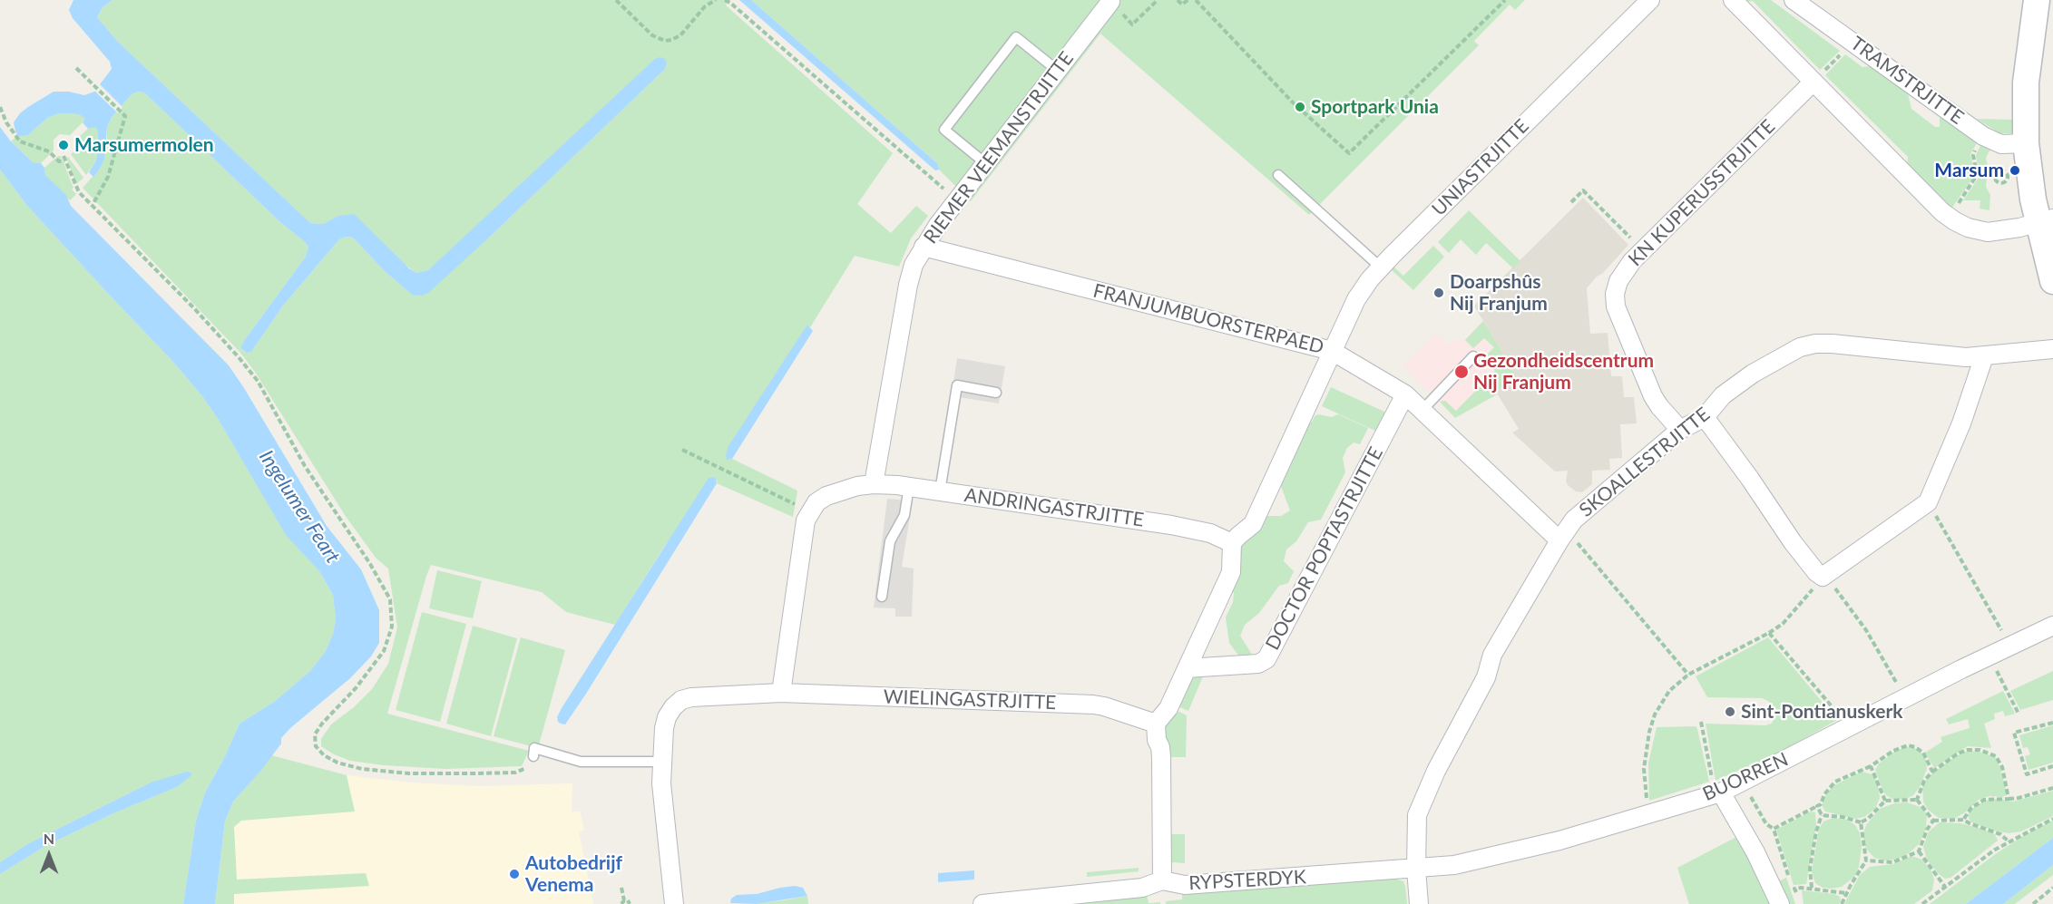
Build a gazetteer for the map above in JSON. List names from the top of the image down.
{
  "streets": {
    "street": [
      "TRAMSTRJITTE",
      "RIEMER VEEMANSTRJITTE",
      "UNIASTRJITTE",
      "KN KUPERUSSTRJITTE",
      "FRANJUMBUORSTERPAED",
      "SKOALLESTRJITTE",
      "ANDRINGASTRJITTE",
      "DOCTOR POPTASTRJITTE",
      "WIELINGASTRJITTE",
      "BUORREN",
      "RYPSTERDYK"
    ]
  },
  "crossings": [
    ["RIEMER VEEMANSTRJITTE", "FRANJUMBUORSTERPAED"],
    ["RIEMER VEEMANSTRJITTE", "ANDRINGASTRJITTE"],
    ["UNIASTRJITTE", "FRANJUMBUORSTERPAED"],
    ["KN KUPERUSSTRJITTE", "SKOALLESTRJITTE"],
    ["FRANJUMBUORSTERPAED", "SKOALLESTRJITTE"],
    ["FRANJUMBUORSTERPAED", "DOCTOR POPTASTRJITTE"],
    ["SKOALLESTRJITTE", "BUORREN"],
    ["SKOALLESTRJITTE", "RYPSTERDYK"],
    ["BUORREN", "RYPSTERDYK"]
  ],
  "water": ["Ingelumer Feart"],
  "places": [
    "Sportpark Unia",
    "Marsumermolen",
    "Marsum",
    "Doarpshûs Nij Franjum",
    "Gezondheidscentrum Nij Franjum",
    "Sint-Pontianuskerk",
    "Autobedrijf Venema"
  ],
  "north": "top"
}
